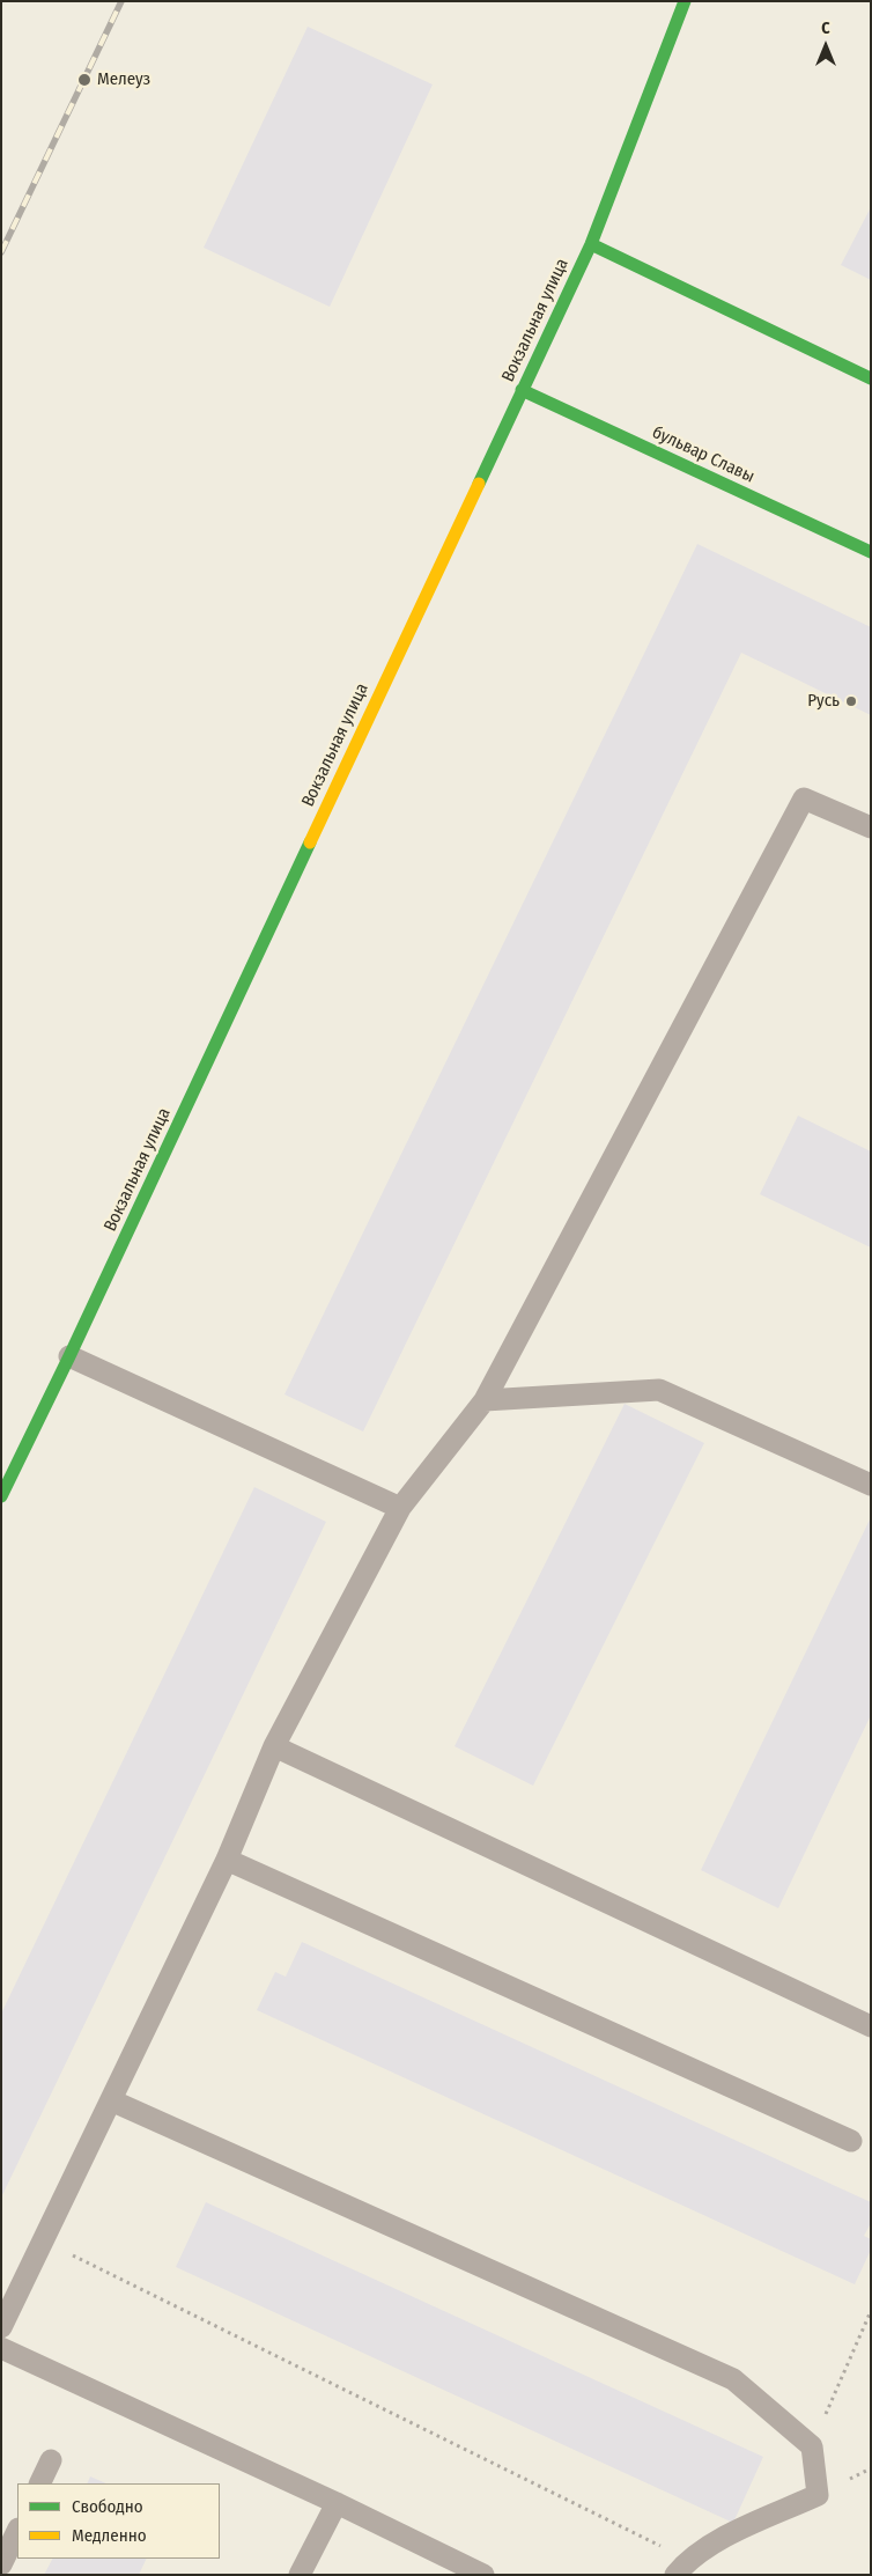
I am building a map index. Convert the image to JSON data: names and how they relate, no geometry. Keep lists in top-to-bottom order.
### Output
{
  "streets": {
    "street": ["Вокзальная улица", "бульвар Славы"]
  },
  "crossings": [
    ["Вокзальная улица", "бульвар Славы"]
  ],
  "places": ["Мелеуз", "Русь"],
  "legend": ["Свободно", "Медленно"],
  "north": "top"
}
